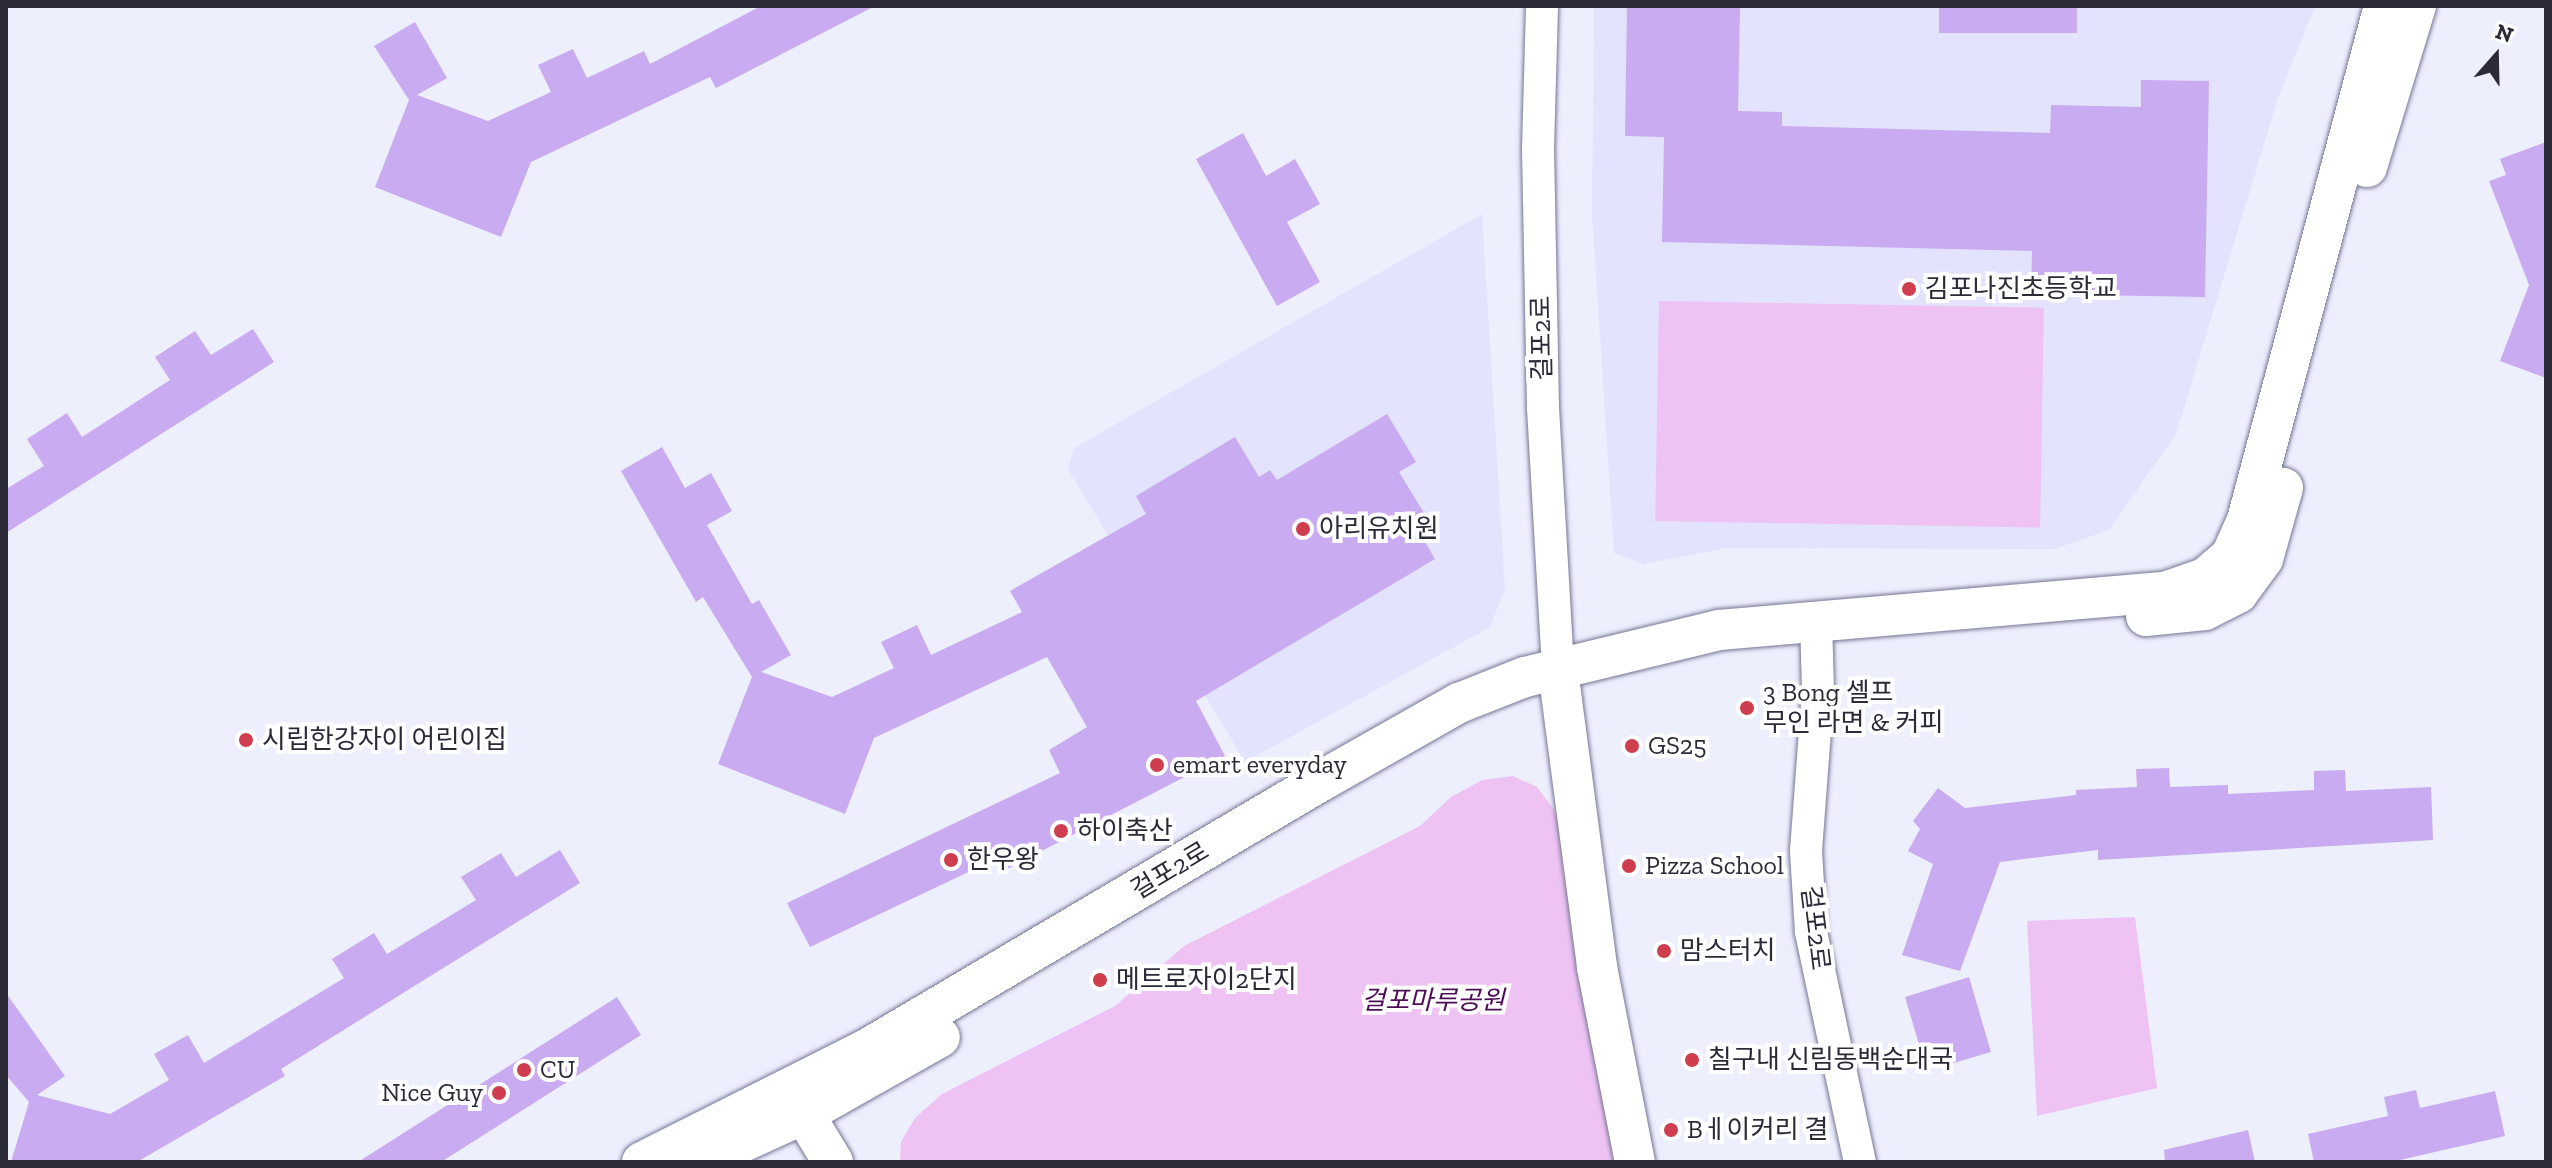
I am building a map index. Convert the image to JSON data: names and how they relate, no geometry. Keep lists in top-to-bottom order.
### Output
{
  "streets": {
    "street": ["걸포2로"]
  },
  "parks": ["걸포마루공원"],
  "places": [
    "김포나진초등학교",
    "아리유치원",
    "3 Bong 셀프 무인 라면 & 커피",
    "시립한강자이 어린이집",
    "GS25",
    "emart everyday",
    "하이축산",
    "한우왕",
    "Pizza School",
    "맘스터치",
    "메트로자이2단지",
    "칠구내 신림동백순대국",
    "CU",
    "Nice Guy",
    "Bㅔ이커리 결"
  ],
  "north": "top"
}
